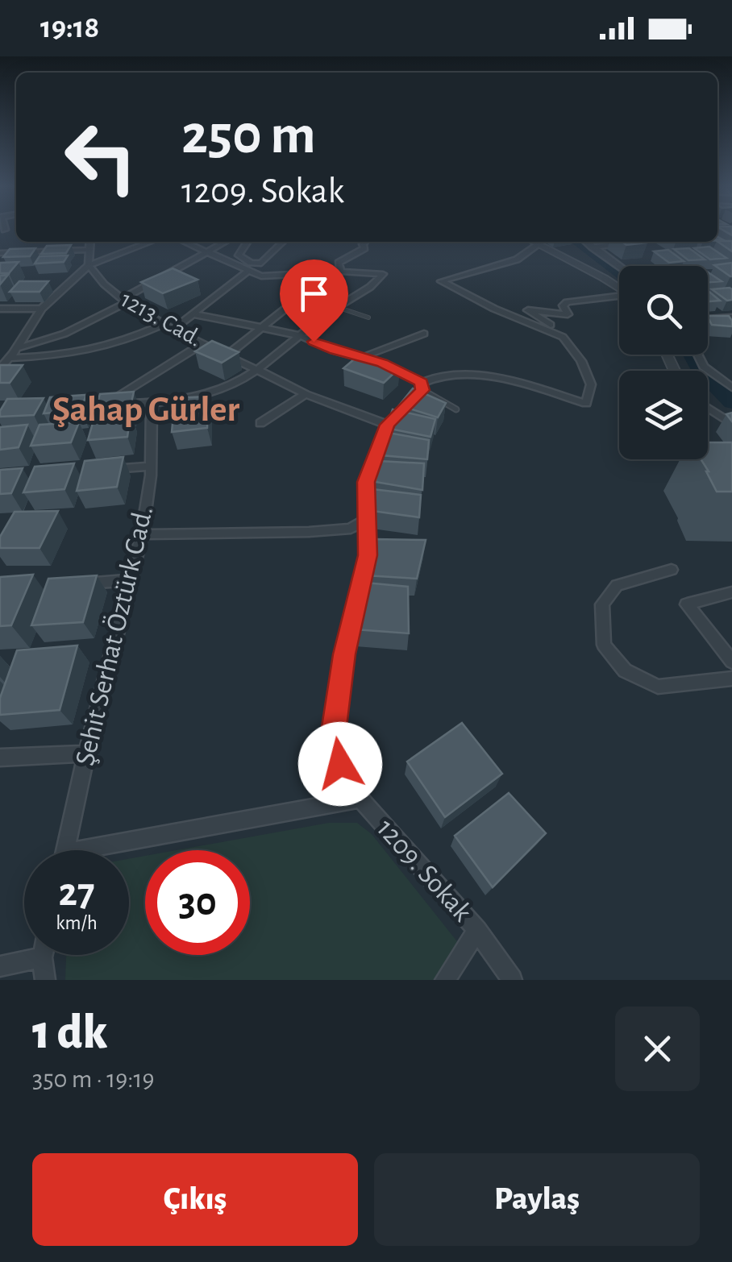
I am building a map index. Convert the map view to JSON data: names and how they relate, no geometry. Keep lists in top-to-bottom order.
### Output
{
  "streets": {
    "street": ["1213. Cad.", "Şehit Serhat Öztürk Cad.", "1209. Sokak"]
  },
  "crossings": [
    ["1213. Cad.", "1209. Sokak"]
  ],
  "districts": ["Şahap Gürler"],
  "page": {
    "status": "19:18",
    "turn": ["250 m", "1209. Sokak"],
    "speed": "27 km/h",
    "limit": "30",
    "heading": ["1 dk", "350 m · 19:19"],
    "buttons": ["Çıkış", "Paylaş"]
  }
}
